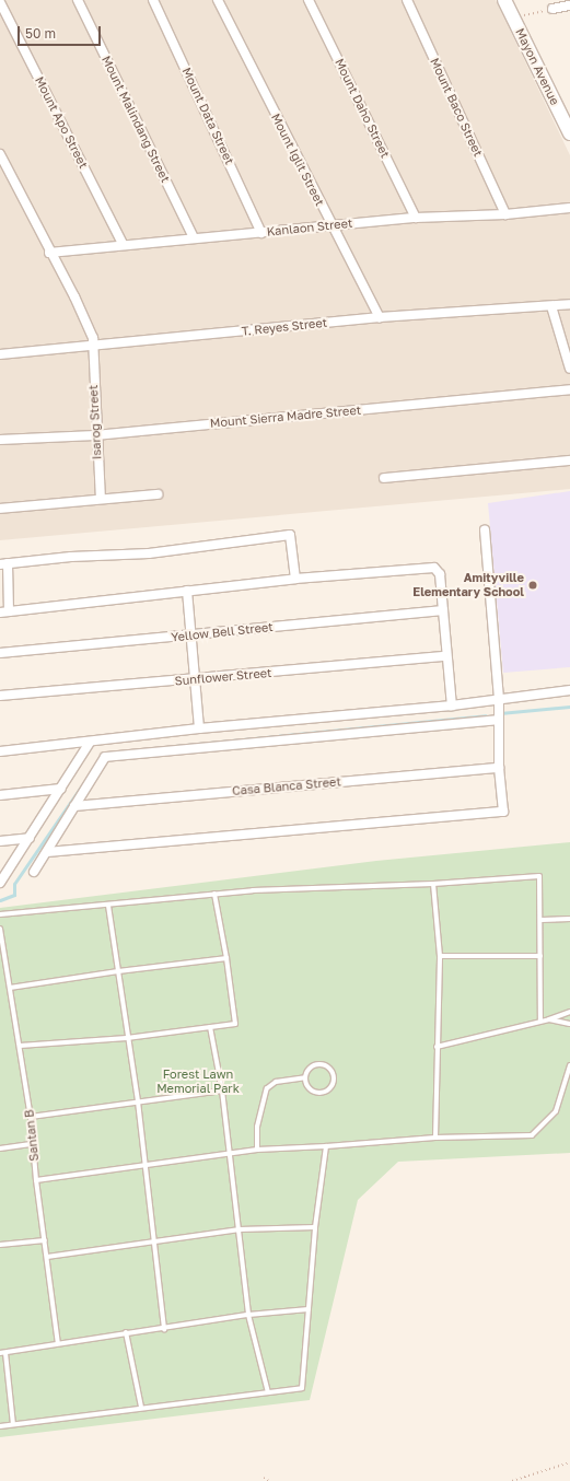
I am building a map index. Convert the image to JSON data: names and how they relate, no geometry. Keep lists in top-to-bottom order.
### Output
{
  "streets": {
    "main road": ["Mayon Avenue"],
    "street": [
      "Mount Baco Street",
      "Mount Daho Street",
      "Mount Data Street",
      "Mount Malindang Street",
      "Mount Apo Street",
      "Mount Iglit Street",
      "Kanlaon Street",
      "T. Reyes Street",
      "Mount Sierra Madre Street",
      "Isarog Street",
      "Yellow Bell Street",
      "Sunflower Street",
      "Casa Blanca Street"
    ],
    "lane": ["Santan B"]
  },
  "crossings": [
    ["Mount Baco Street", "Kanlaon Street"],
    ["Mount Daho Street", "Kanlaon Street"],
    ["Mount Data Street", "Kanlaon Street"],
    ["Mount Malindang Street", "Kanlaon Street"],
    ["Mount Apo Street", "Kanlaon Street"],
    ["Mount Iglit Street", "Kanlaon Street"],
    ["Mount Iglit Street", "T. Reyes Street"],
    ["Kanlaon Street", "Isarog Street"],
    ["T. Reyes Street", "Isarog Street"],
    ["Mount Sierra Madre Street", "Isarog Street"]
  ],
  "parks": ["Forest Lawn Memorial Park"],
  "places": ["Amityville Elementary School"],
  "scale_bar": "50 m"
}
